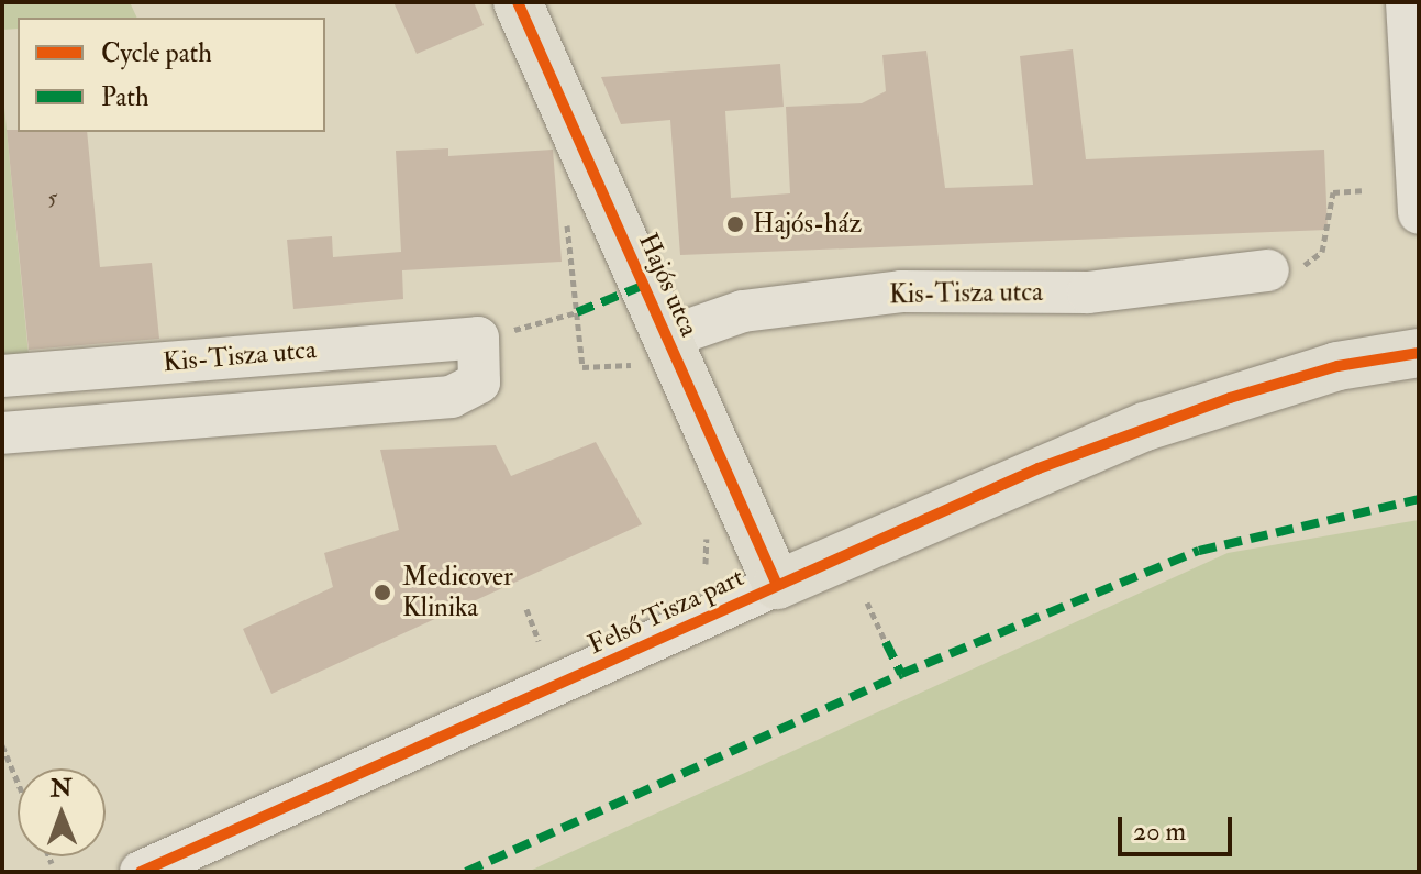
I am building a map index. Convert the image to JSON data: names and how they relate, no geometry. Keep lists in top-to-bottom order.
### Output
{
  "streets": {
    "main road": ["Hajós utca", "Felső Tisza part"],
    "street": ["Kis-Tisza utca"]
  },
  "crossings": [
    ["Hajós utca", "Kis-Tisza utca"],
    ["Hajós utca", "Felső Tisza part"]
  ],
  "places": ["Hajós-ház", "Medicover Klinika"],
  "house_numbers": ["5"],
  "legend": ["Cycle path", "Path"],
  "scale_bar": "20 m",
  "north": "top"
}
